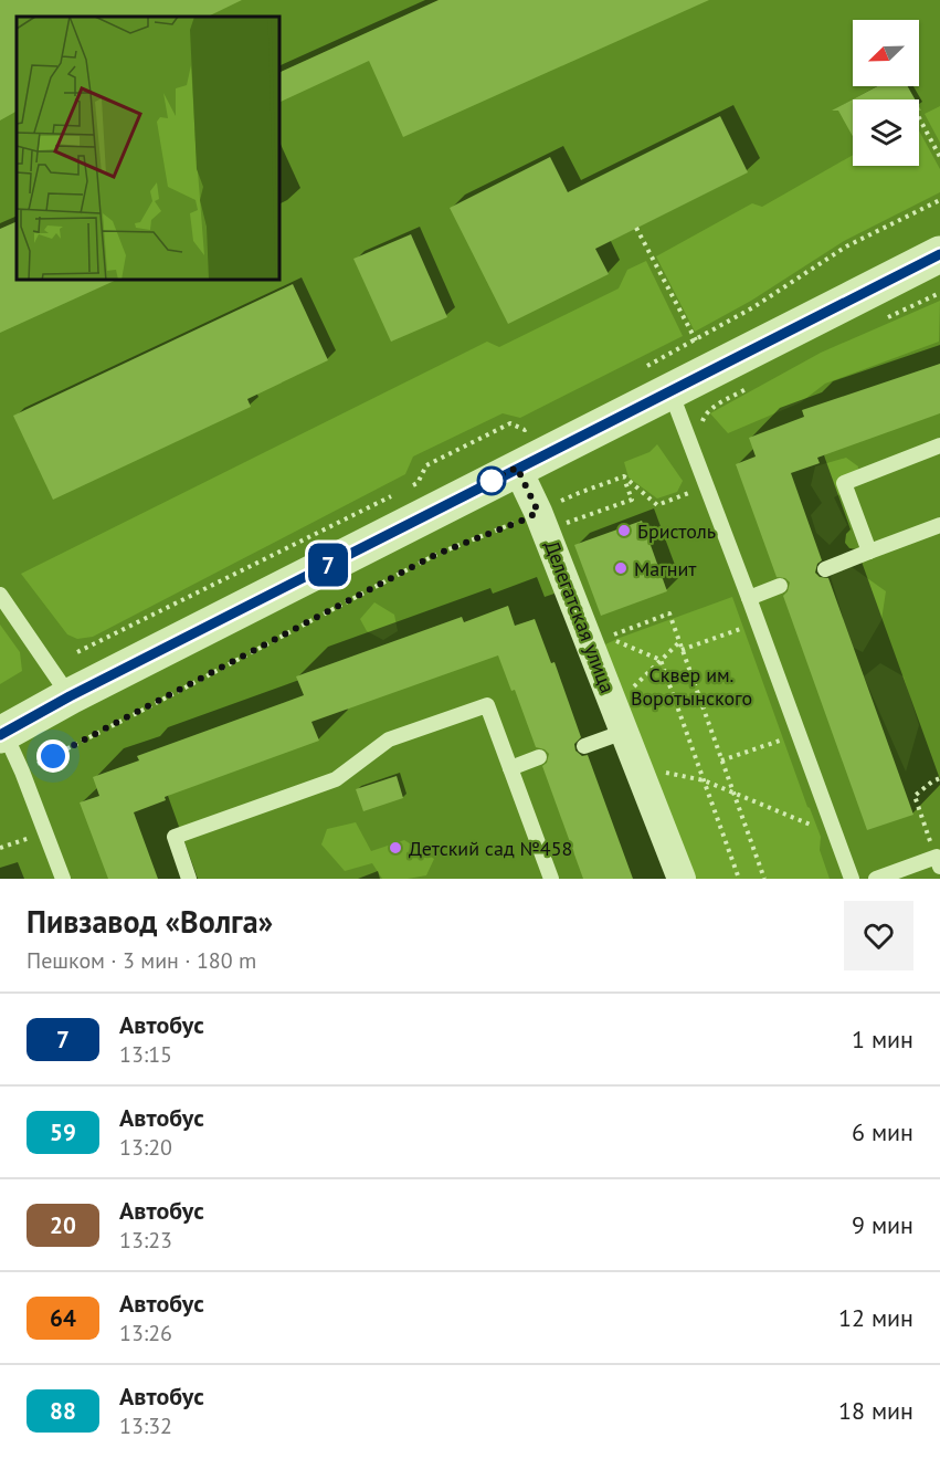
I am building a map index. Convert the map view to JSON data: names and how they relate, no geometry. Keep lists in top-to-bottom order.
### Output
{
  "streets": {
    "street": ["Делегатская улица"]
  },
  "parks": ["Сквер им. Воротынского"],
  "places": ["Бристоль", "Магнит", "Детский сад №458"],
  "lines": ["bus line 7"],
  "north": "bottom left",
  "page": {
    "on_map": "7",
    "heading": ["Пивзавод «Волга»", "Пешком · 3 мин · 180 m"],
    "list": [
      {
        "mark": "7",
        "name": "Автобус",
        "note": "13:15",
        "value": "1 мин"
      },
      {
        "mark": "59",
        "name": "Автобус",
        "note": "13:20",
        "value": "6 мин"
      },
      {
        "mark": "20",
        "name": "Автобус",
        "note": "13:23",
        "value": "9 мин"
      },
      {
        "mark": "64",
        "name": "Автобус",
        "note": "13:26",
        "value": "12 мин"
      },
      {
        "mark": "88",
        "name": "Автобус",
        "note": "13:32",
        "value": "18 мин"
      }
    ]
  }
}
